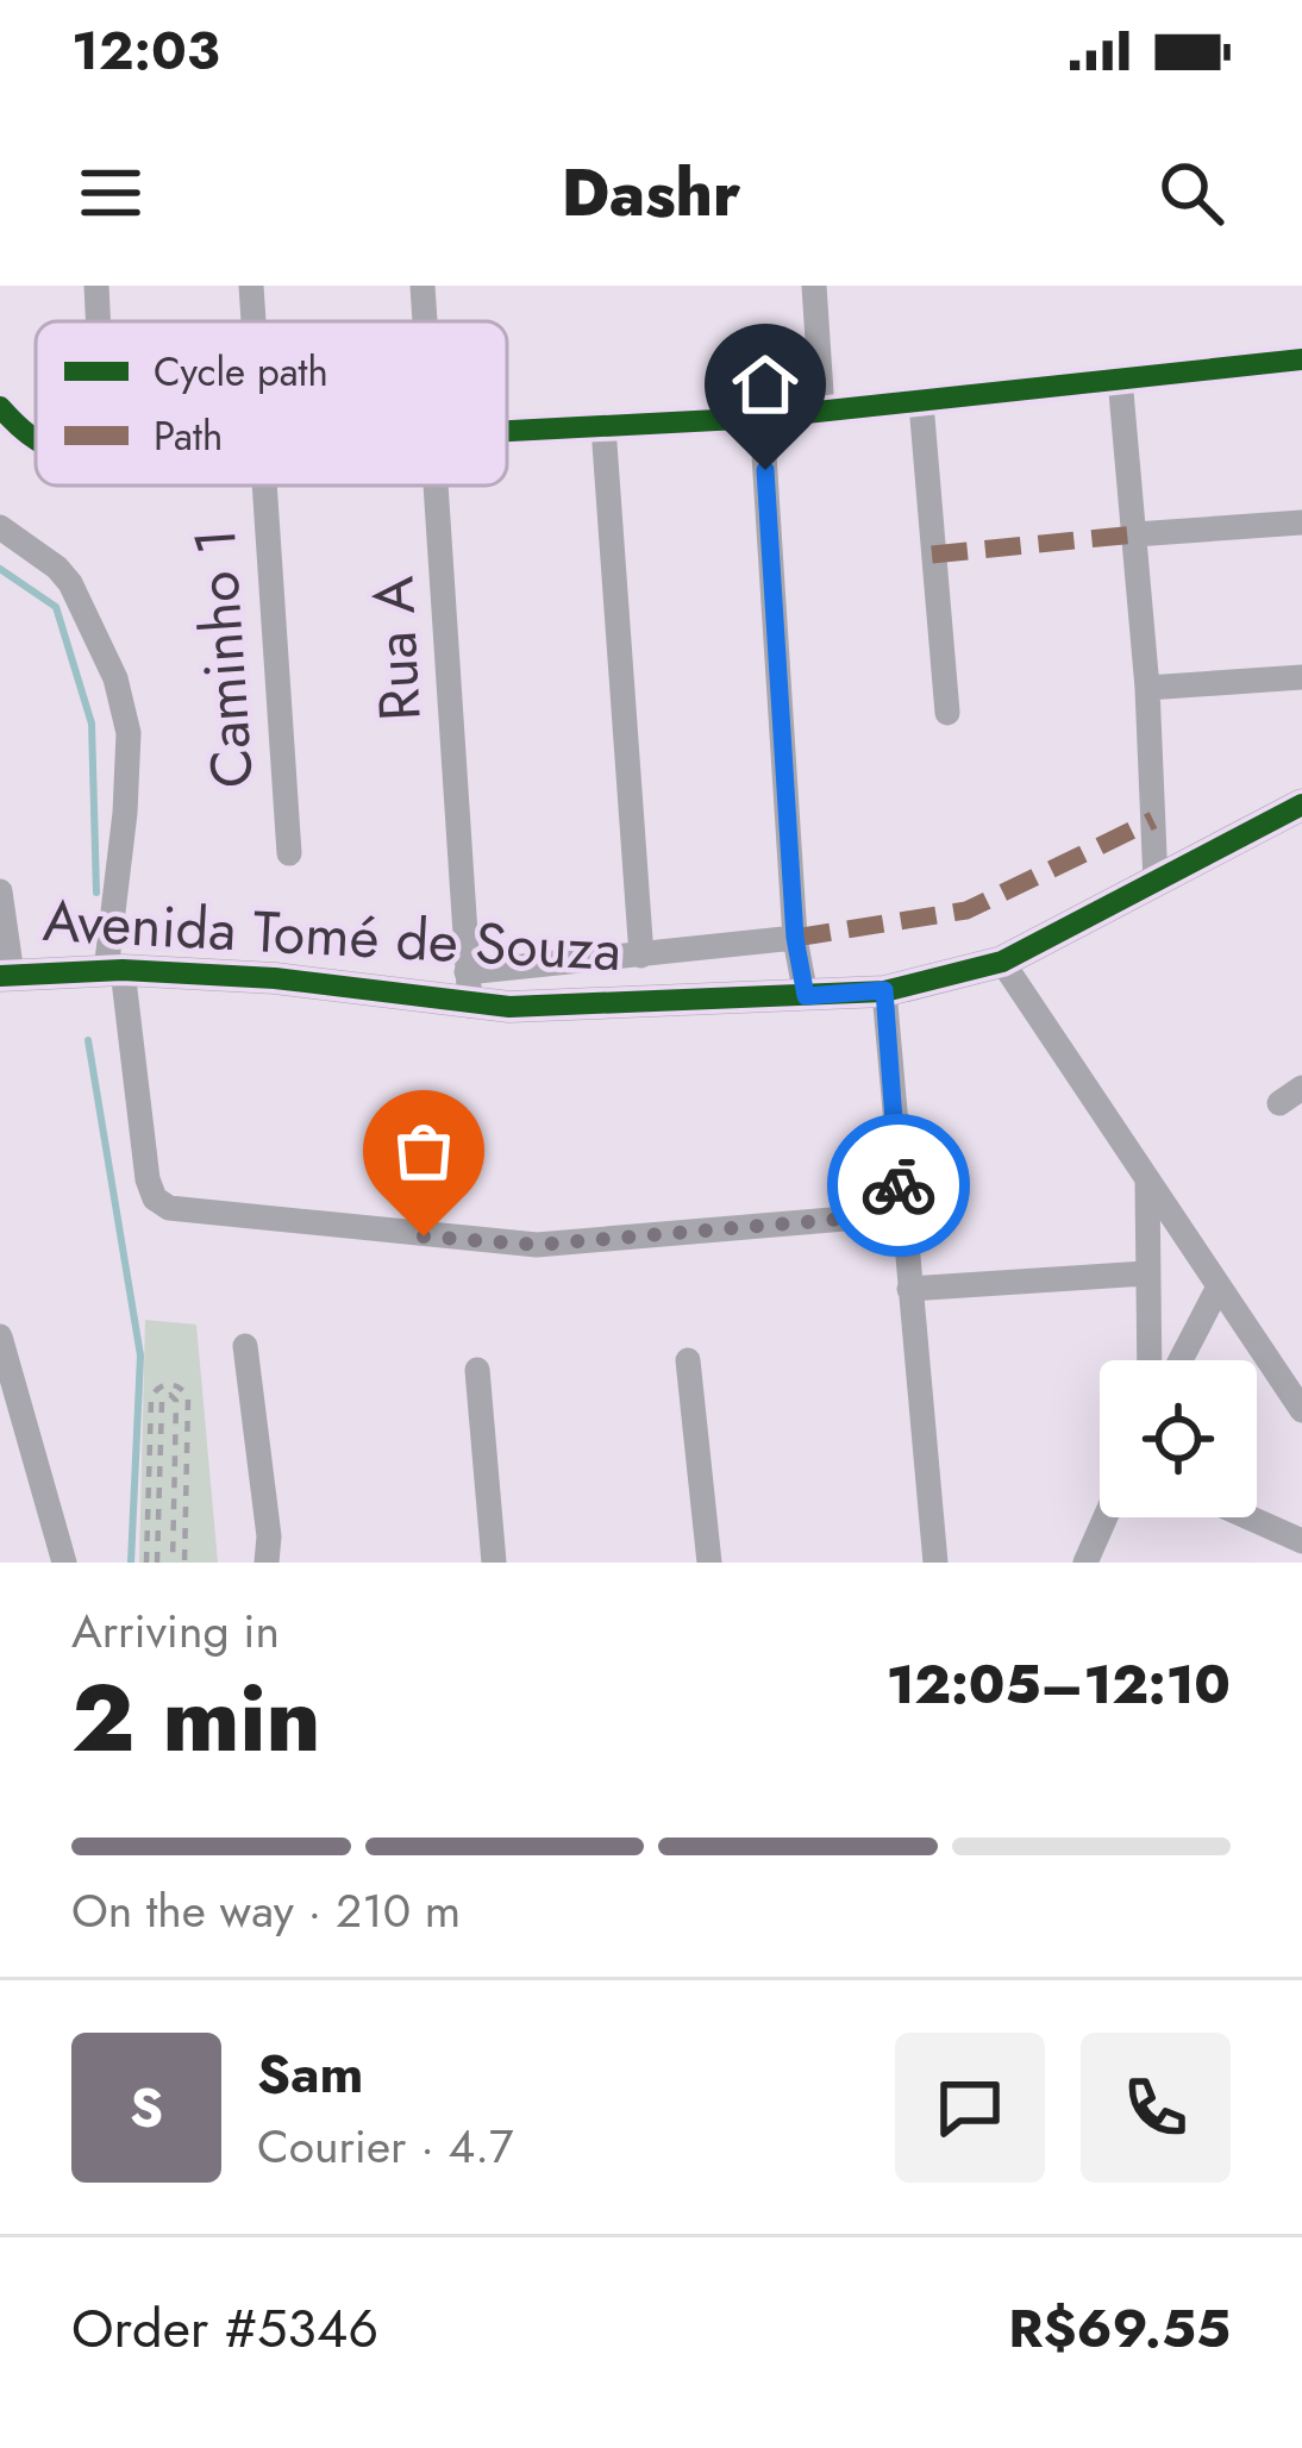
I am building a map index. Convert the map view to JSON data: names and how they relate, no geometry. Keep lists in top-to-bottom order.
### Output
{
  "streets": {
    "street": ["Rua A", "Caminho 1", "Avenida Tomé de Souza"]
  },
  "crossings": [
    ["Rua A", "Avenida Tomé de Souza"]
  ],
  "legend": ["Cycle path", "Path"],
  "page": {
    "status": "12:03",
    "header": "Dashr",
    "heading": ["2 min", "Arriving in", "12:05–12:10"],
    "panel": [
      "Sam",
      "Courier · 4.7",
      "Order #5346",
      "R$69.55"
    ],
    "bar": "On the way · 210 m",
    "round": "S"
  }
}
